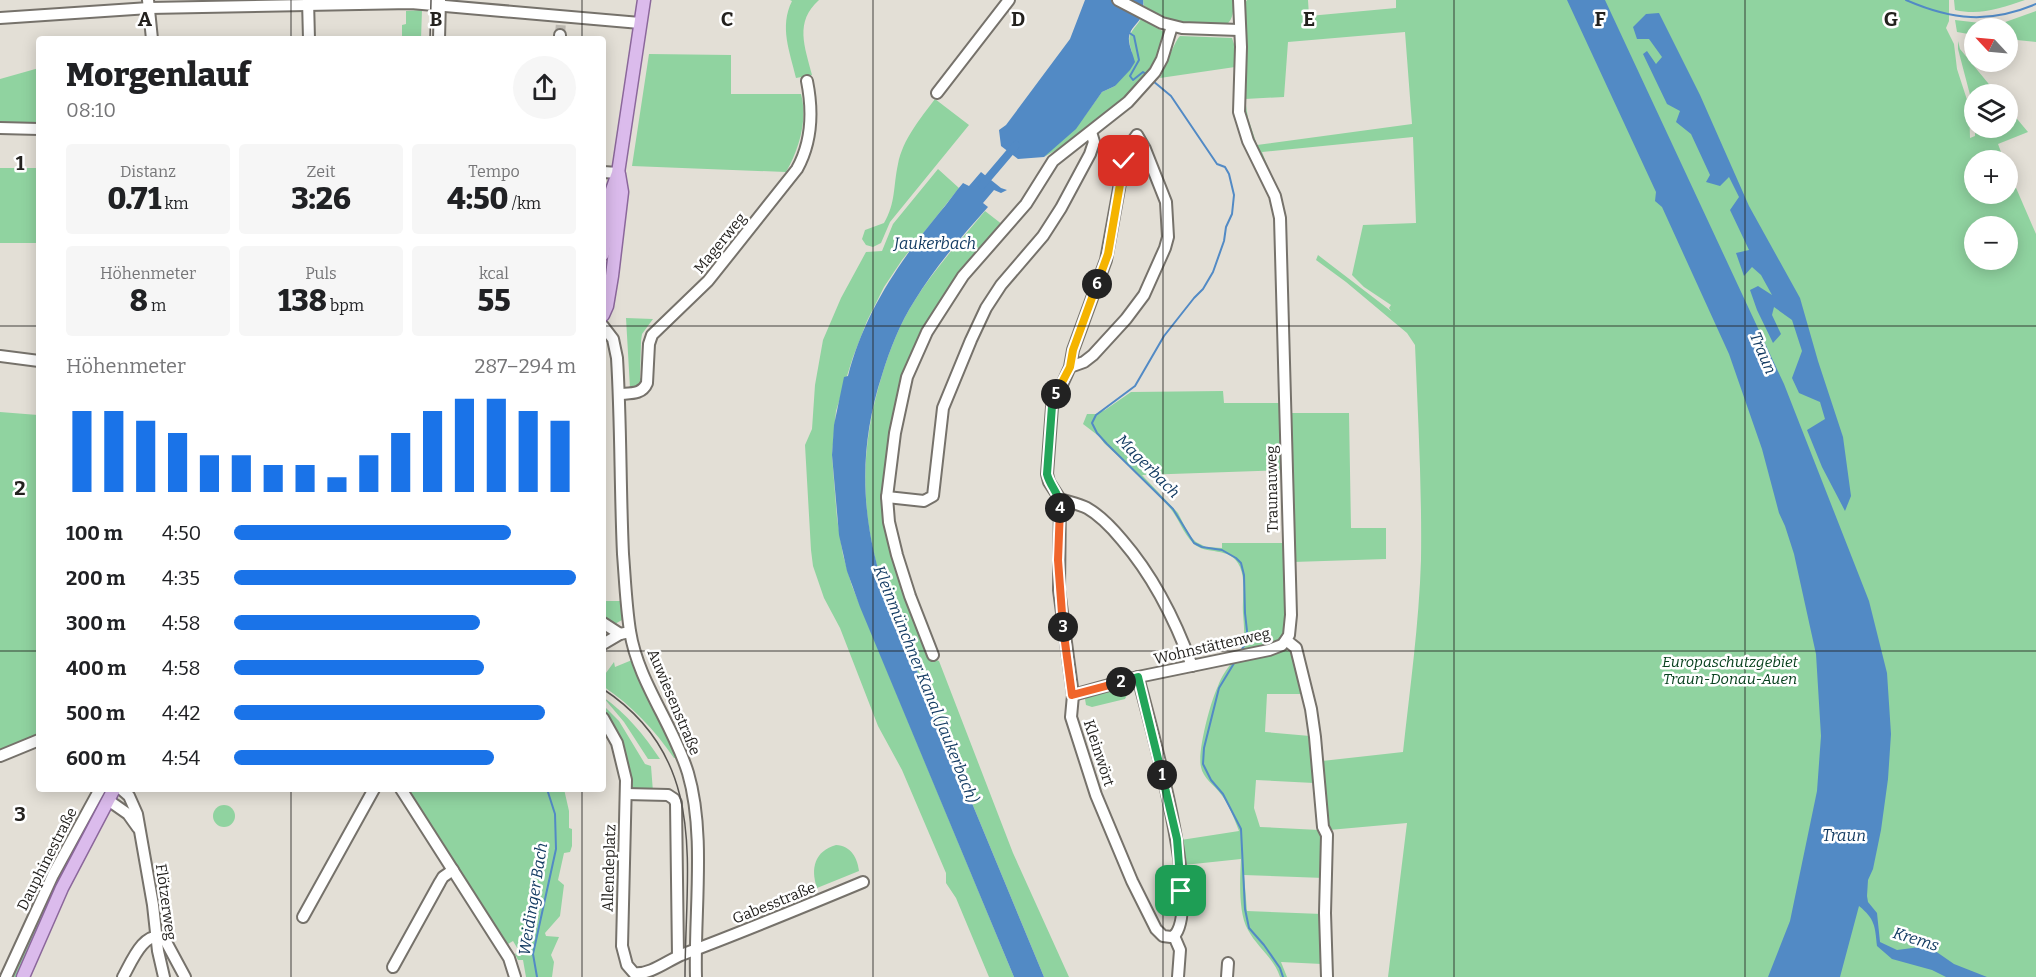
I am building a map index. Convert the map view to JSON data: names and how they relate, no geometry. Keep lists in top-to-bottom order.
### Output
{
  "streets": {
    "main road": ["Dauphinestraße"],
    "street": [
      "Magerweg",
      "Traunauweg",
      "Wohnstättenweg",
      "Auwiesenstraße",
      "Kleinwört",
      "Allendeplatz",
      "Flötzerweg",
      "Gabesstraße"
    ]
  },
  "crossings": [
    ["Magerweg", "Auwiesenstraße"],
    ["Traunauweg", "Wohnstättenweg"],
    ["Wohnstättenweg", "Kleinwört"],
    ["Auwiesenstraße", "Gabesstraße"],
    ["Dauphinestraße", "Flötzerweg"]
  ],
  "water": [
    "Jaukerbach",
    "Traun",
    "Magerbach",
    "Kleinmünchner Kanal (Jaukerbach)",
    "Weidinger Bach",
    "Krems"
  ],
  "parks": ["Europaschutzgebiet Traun-Donau-Auen"],
  "north": "top left",
  "page": {
    "map_buttons": ["+", "−"],
    "heading": ["Morgenlauf", "08:10"],
    "stats": [
      ["Distanz", "0.71 km"],
      ["Zeit", "3:26"],
      ["Tempo", "4:50 /km"],
      ["Höhenmeter", "8 m"],
      ["Puls", "138 bpm"],
      ["kcal", "55"]
    ],
    "pins": [
      "6",
      "5",
      "4",
      "3",
      "2",
      "1"
    ],
    "chart": ["Höhenmeter", "287–294 m"],
    "list": [
      {
        "name": "100 m",
        "note": "4:50"
      },
      {
        "name": "200 m",
        "note": "4:35"
      },
      {
        "name": "300 m",
        "note": "4:58"
      },
      {
        "name": "400 m",
        "note": "4:58"
      },
      {
        "name": "500 m",
        "note": "4:42"
      },
      {
        "name": "600 m",
        "note": "4:54"
      }
    ]
  },
  "grid": {
    "columns": [
      "A",
      "B",
      "C",
      "D",
      "E",
      "F",
      "G"
    ],
    "rows": ["1", "2", "3"]
  }
}
